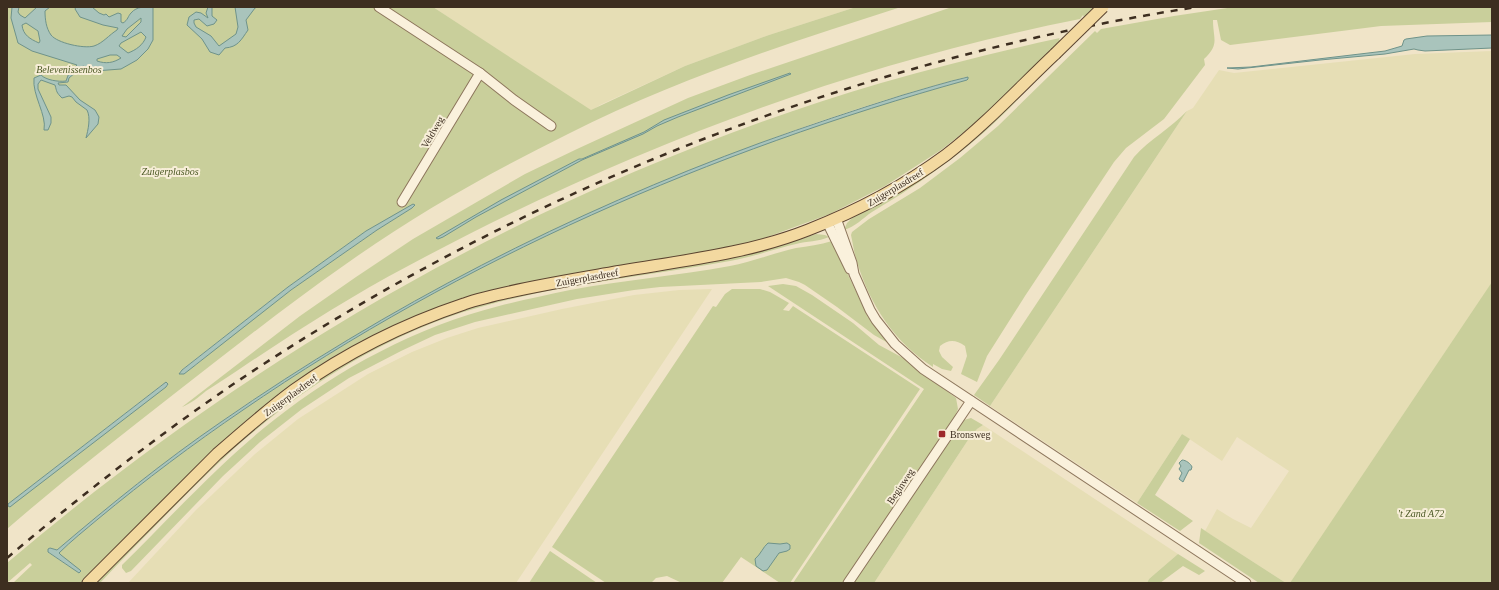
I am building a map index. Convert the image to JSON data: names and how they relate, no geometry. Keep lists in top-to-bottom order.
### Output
{
  "streets": {
    "main road": ["Zuigerplasdreef"],
    "street": ["Veldweg", "Beginweg"]
  },
  "parks": ["Belevenissenbos", "Zuigerplasbos", "'t Zand A72"],
  "places": {
    "transit": ["Bronsweg"]
  }
}
